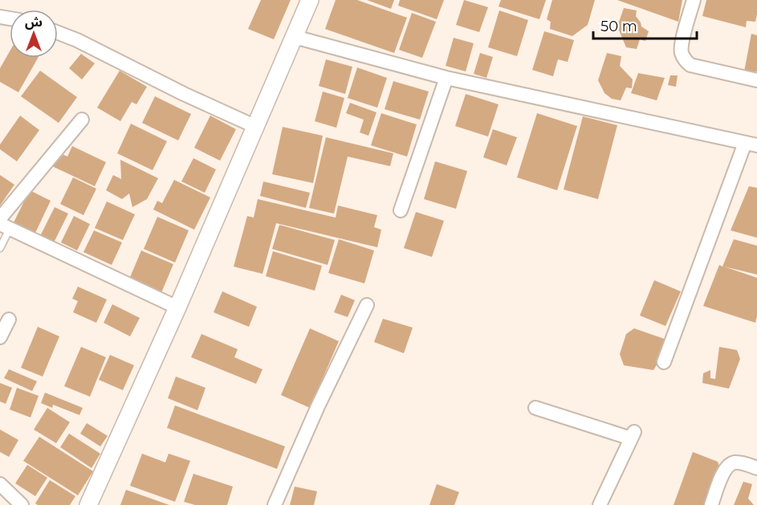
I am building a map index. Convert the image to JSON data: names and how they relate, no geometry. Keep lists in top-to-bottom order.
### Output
{
  "scale_bar": "50 m",
  "north": "top"
}
